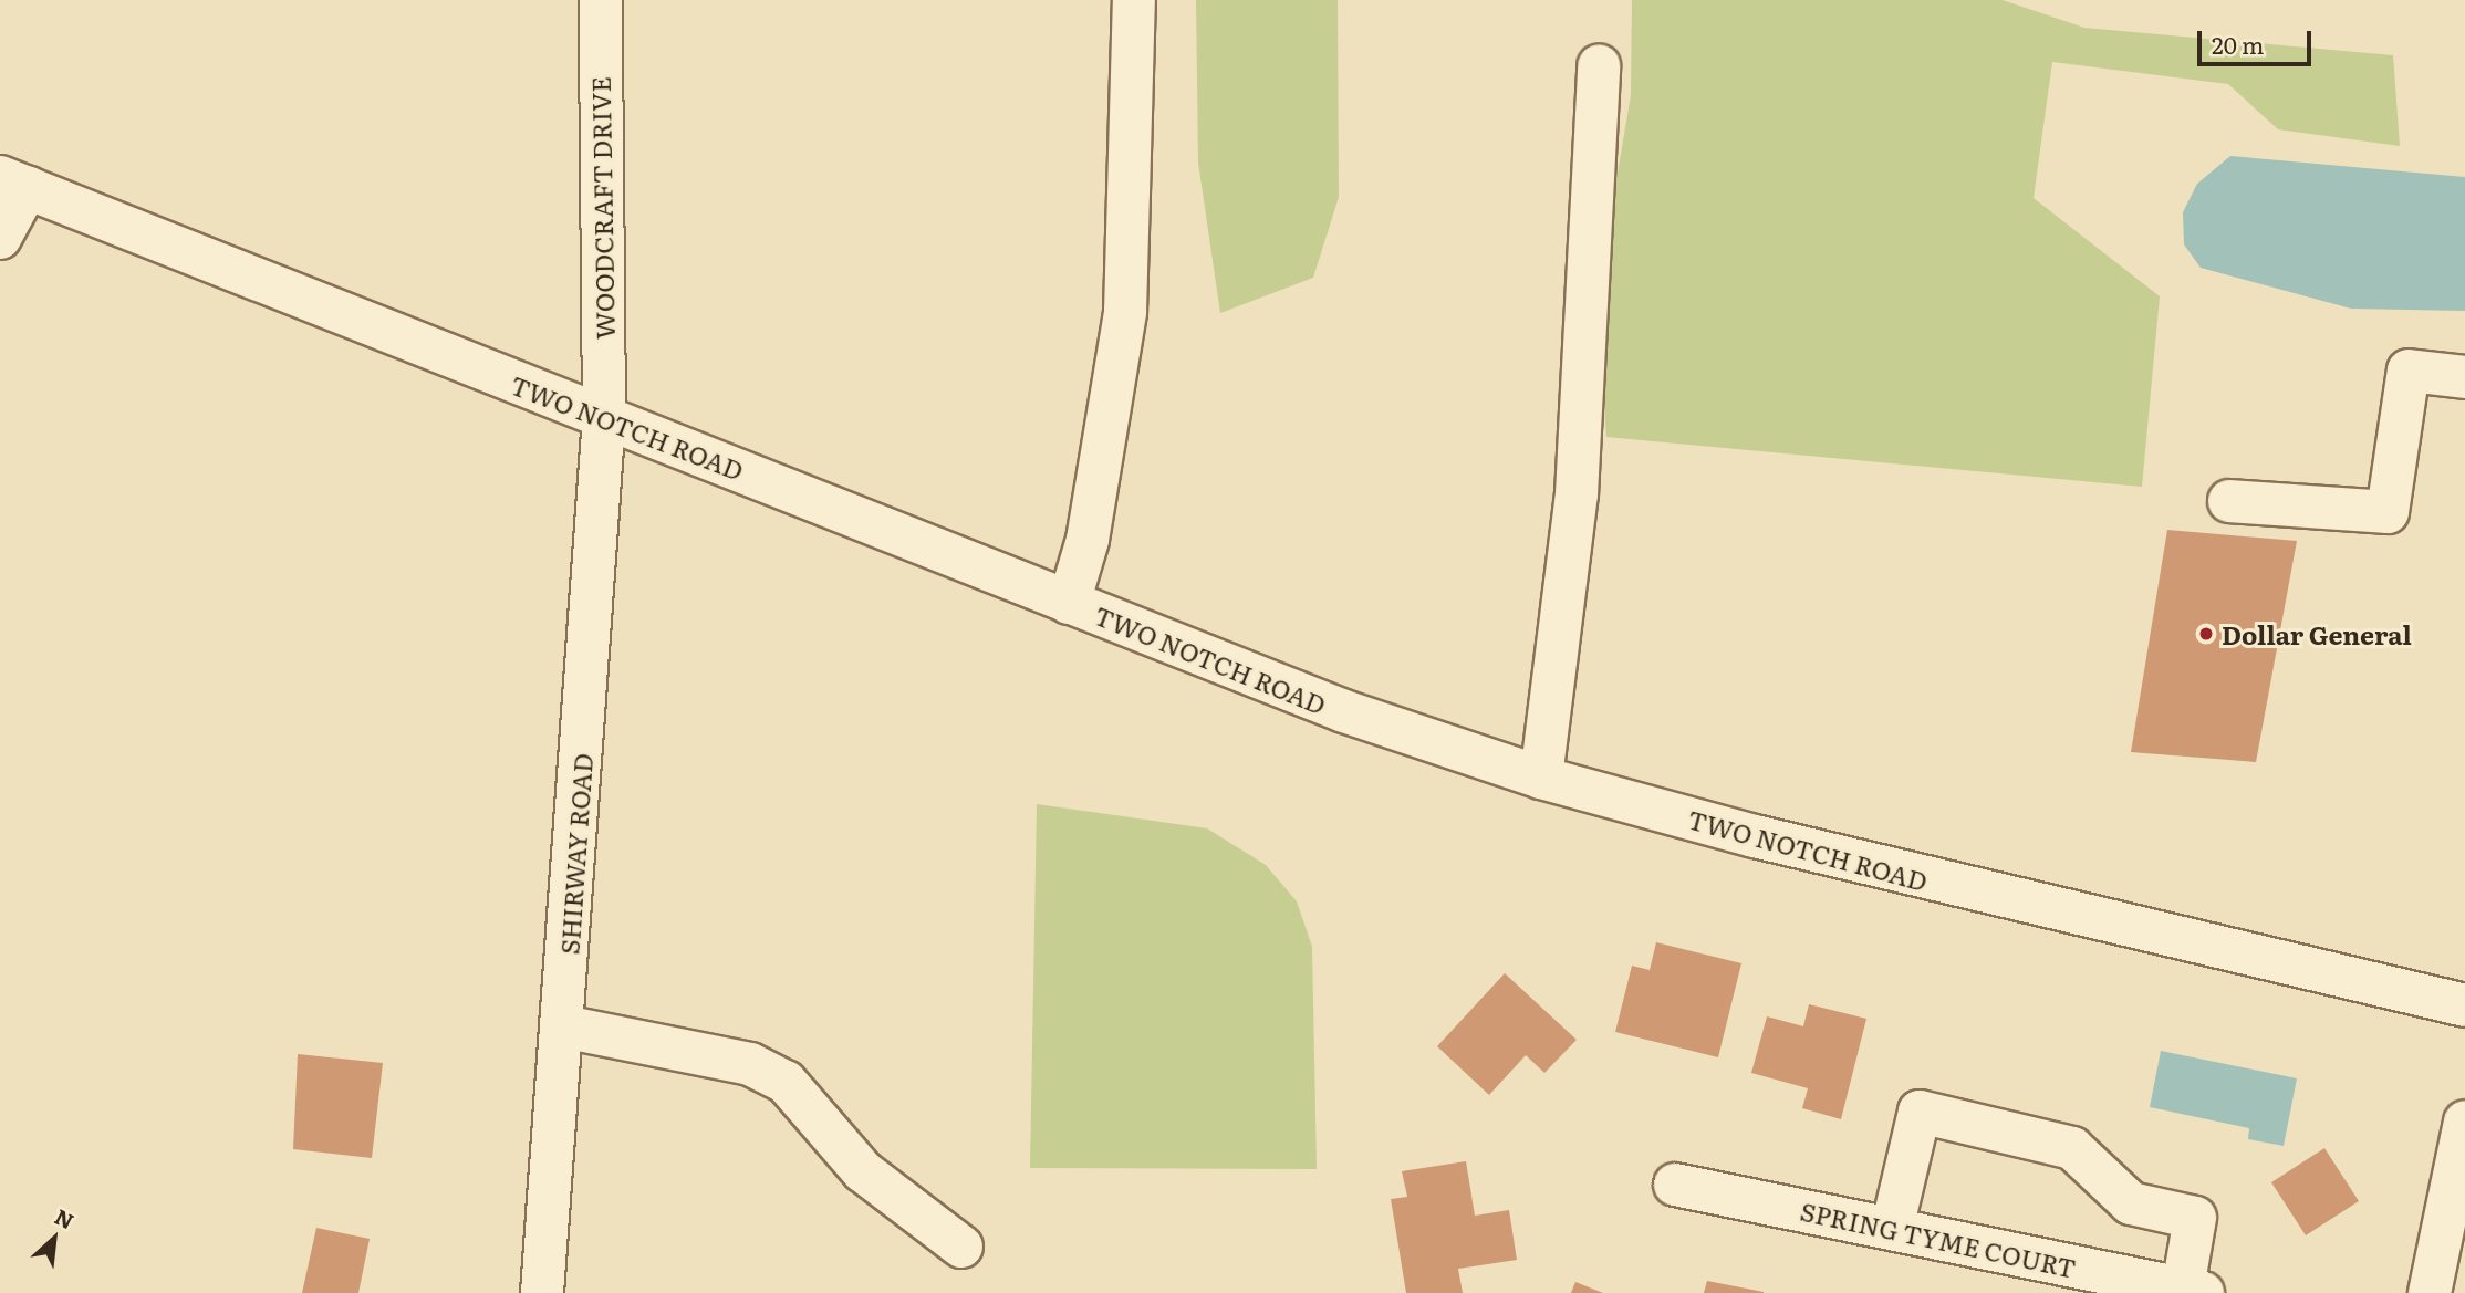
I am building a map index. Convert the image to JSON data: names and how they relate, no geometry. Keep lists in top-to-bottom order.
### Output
{
  "streets": {
    "street": [
      "WOODCRAFT DRIVE",
      "TWO NOTCH ROAD",
      "SHIRWAY ROAD",
      "SPRING TYME COURT"
    ]
  },
  "crossings": [
    ["WOODCRAFT DRIVE", "TWO NOTCH ROAD"],
    ["WOODCRAFT DRIVE", "SHIRWAY ROAD"],
    ["TWO NOTCH ROAD", "SHIRWAY ROAD"]
  ],
  "places": ["Dollar General"],
  "scale_bar": "20 m",
  "north": "top right"
}
